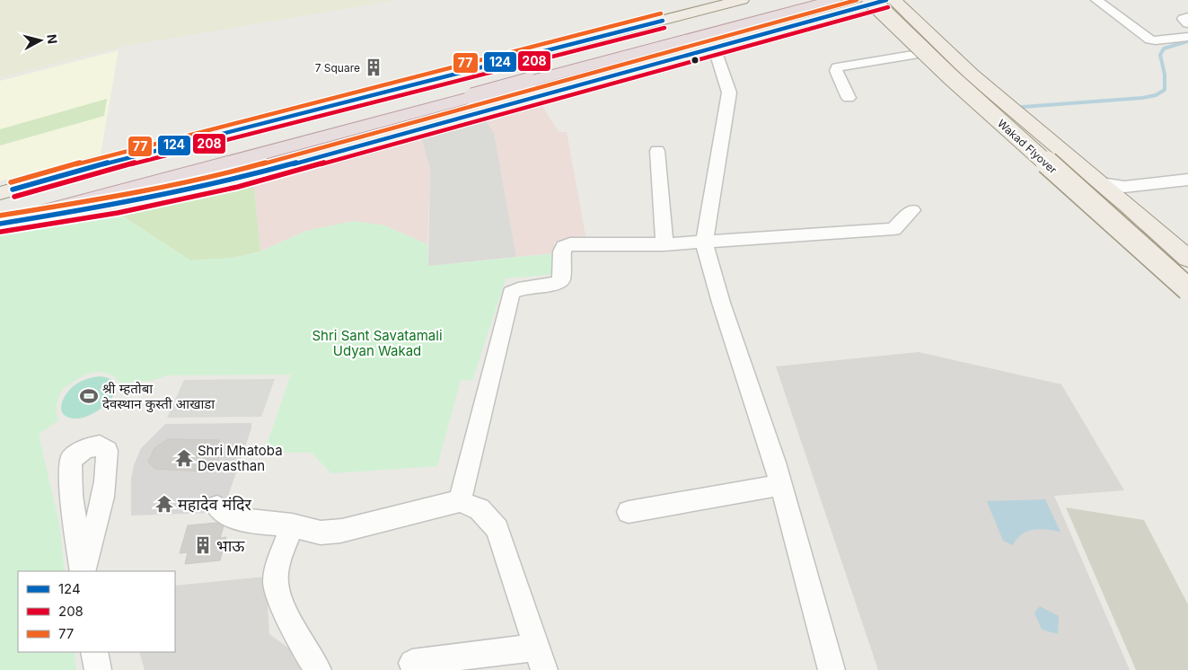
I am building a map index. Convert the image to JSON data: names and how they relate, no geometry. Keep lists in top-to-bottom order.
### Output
{
  "streets": {
    "main road": ["Wakad Flyover"]
  },
  "parks": ["Shri Sant Savatamali Udyan Wakad"],
  "places": {
    "building": ["7 Square", "भाऊ"],
    "sports": ["श्री म्हतोबा देवस्थान कुस्ती आखाडा"],
    "temple": ["Shri Mhatoba Devasthan", "महादेव मंदिर"]
  },
  "lines": ["transit line 124", "transit line 77", "transit line 208"],
  "legend": ["124", "208", "77"],
  "north": "right"
}
